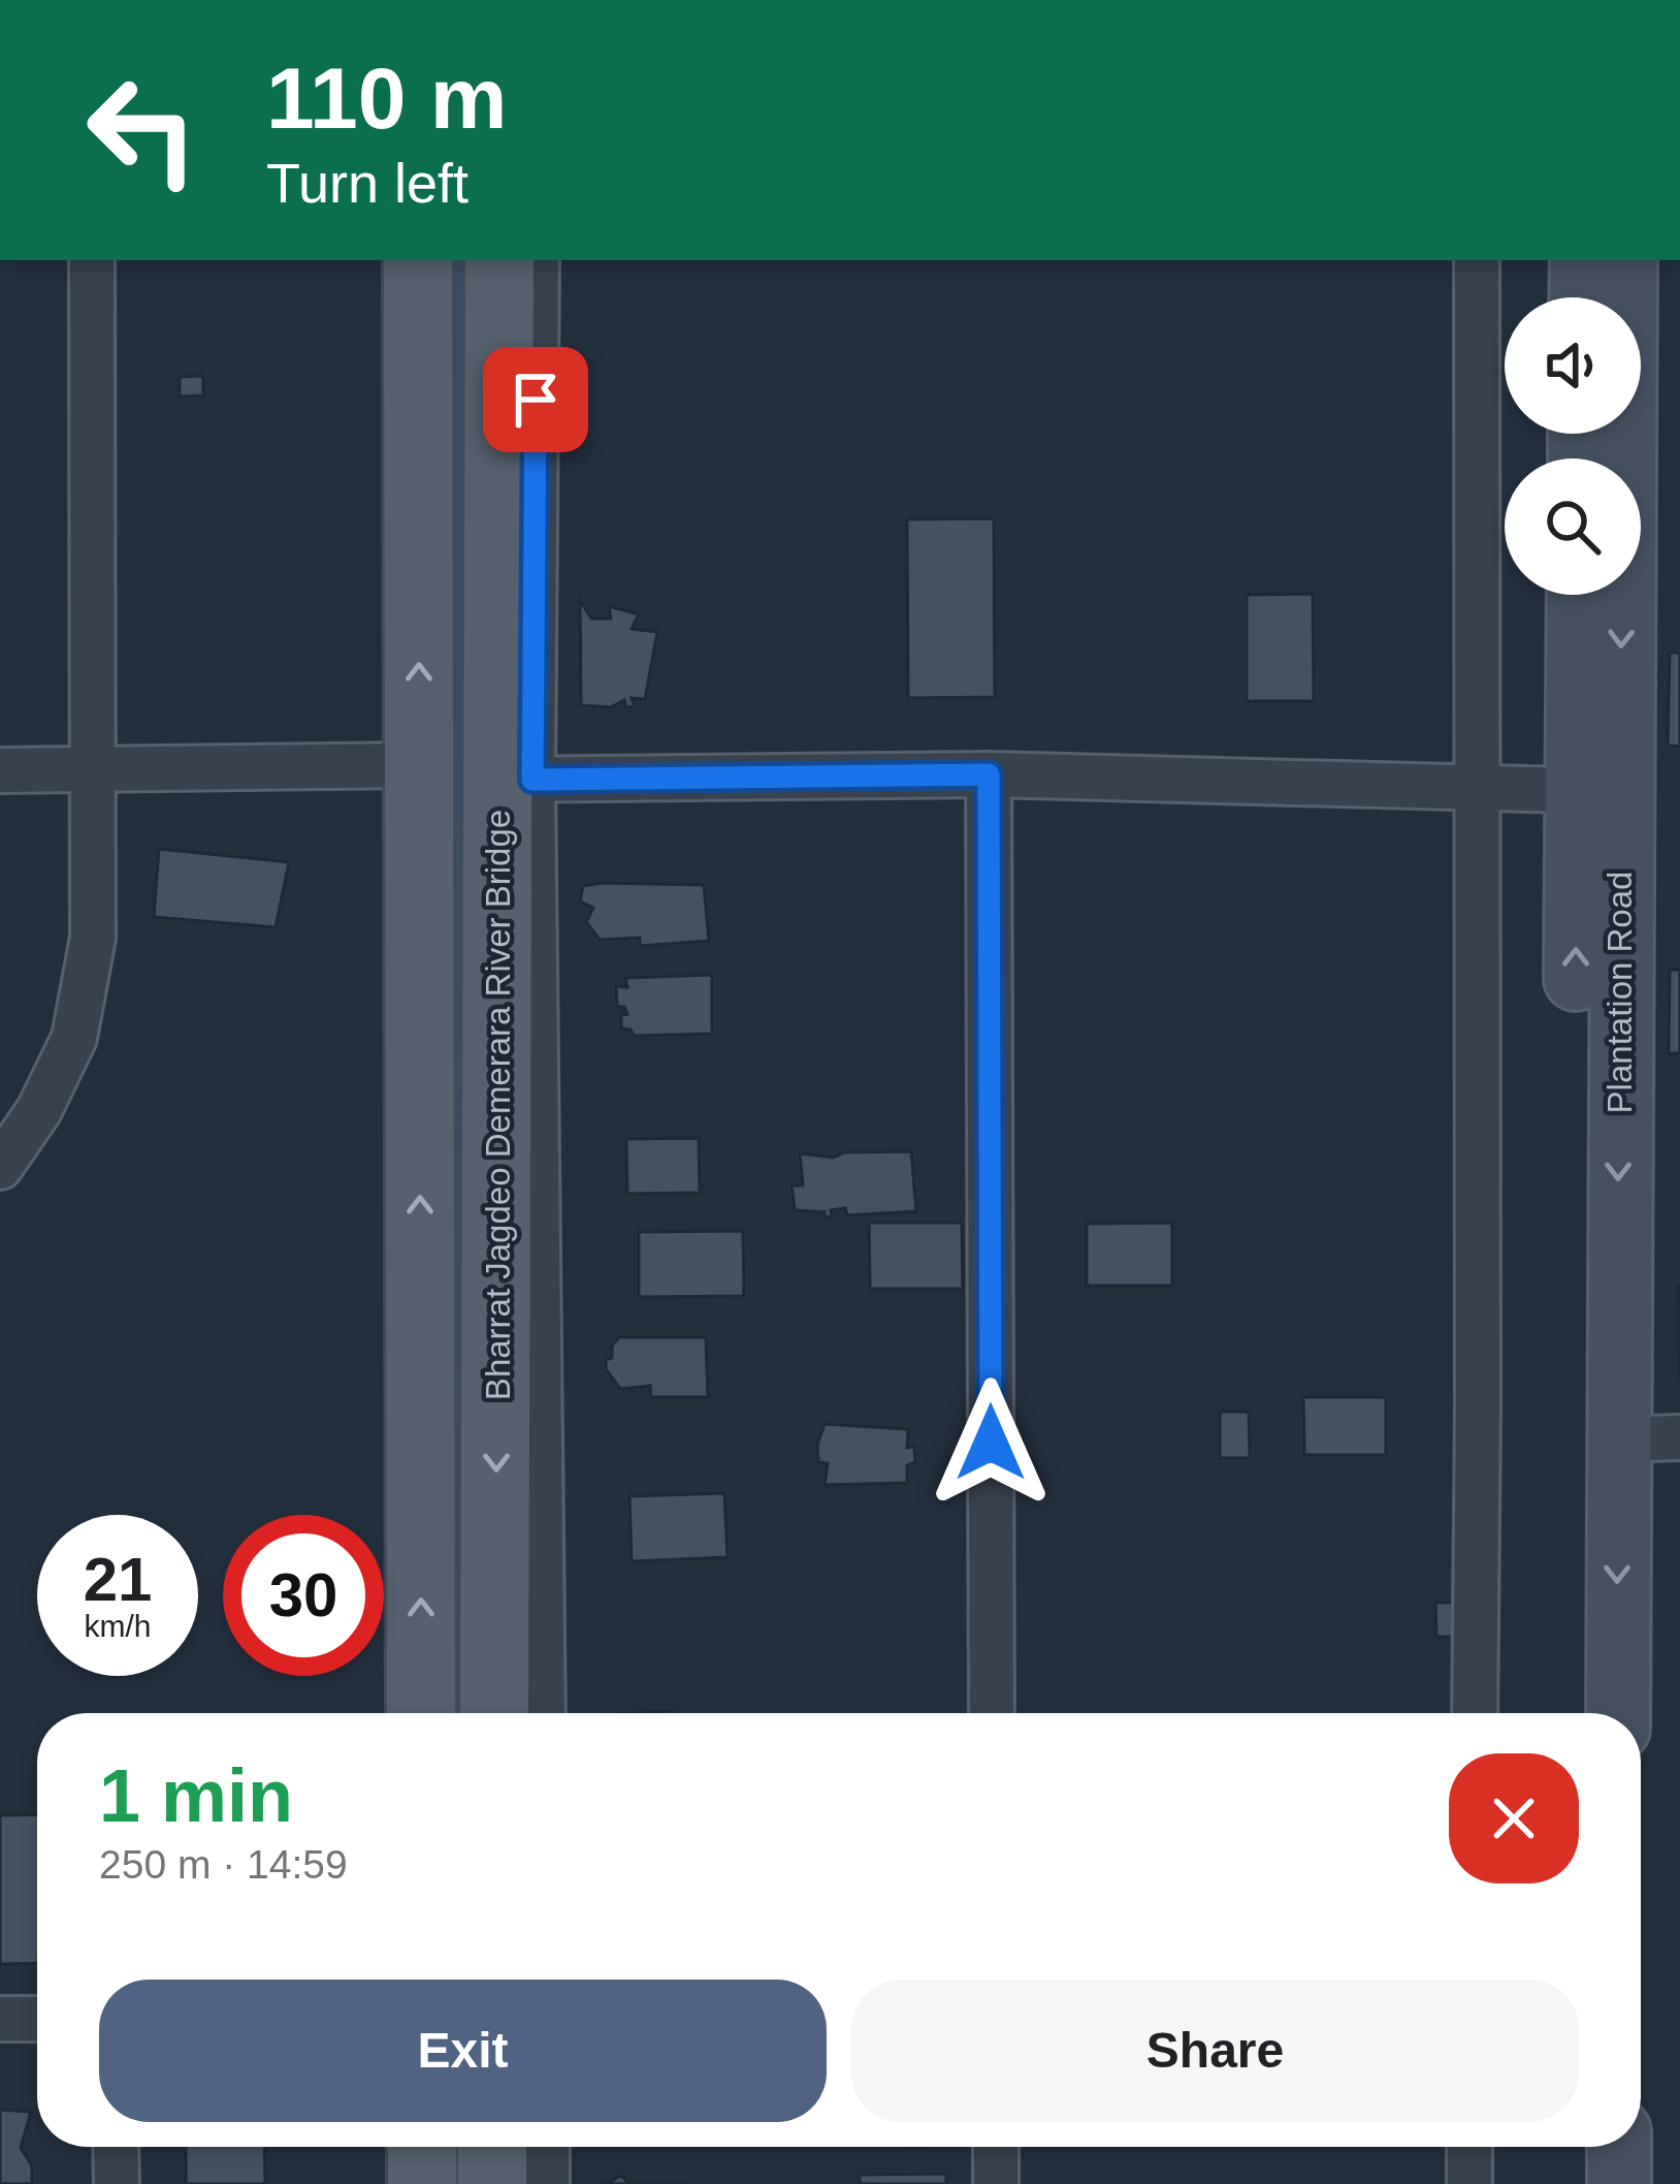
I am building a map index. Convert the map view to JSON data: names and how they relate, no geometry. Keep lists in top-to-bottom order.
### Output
{
  "streets": {
    "main road": ["Bharrat Jagdeo Demerara River Bridge"],
    "street": ["Plantation Road"]
  },
  "page": {
    "turn": ["110 m", "Turn left"],
    "speed": "21 km/h",
    "limit": "30",
    "heading": ["1 min", "250 m · 14:59"],
    "buttons": ["Exit", "Share"]
  }
}
